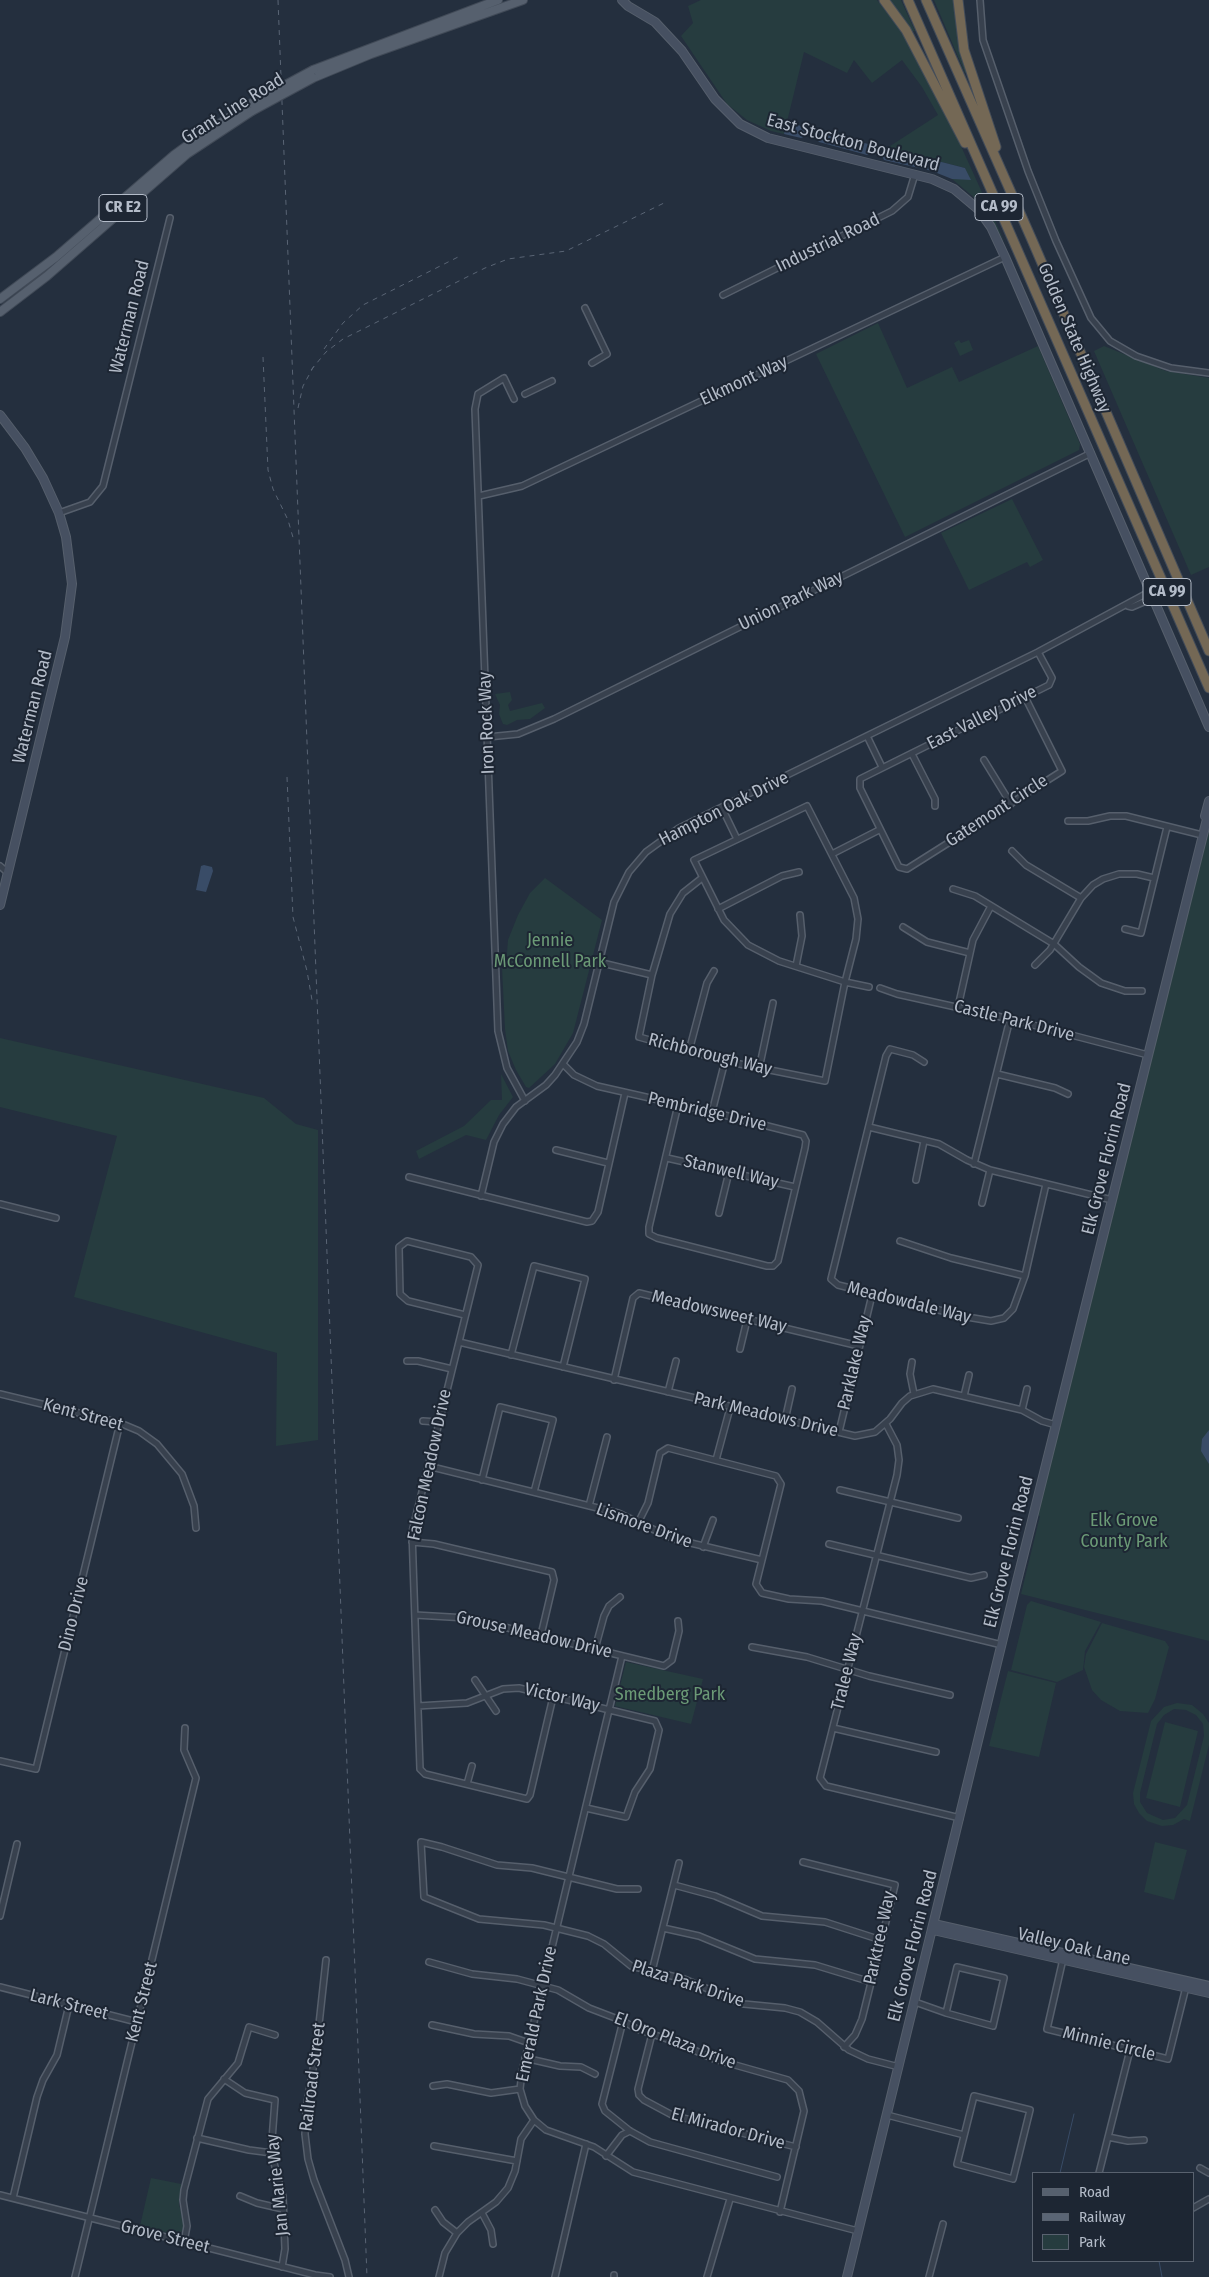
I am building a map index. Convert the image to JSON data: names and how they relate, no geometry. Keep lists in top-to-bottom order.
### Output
{
  "streets": {
    "highway": ["CA 99", "Golden State Highway"],
    "main road": [
      "Grant Line Road",
      "East Stockton Boulevard",
      "CR E2",
      "Waterman Road",
      "Elk Grove Florin Road",
      "Valley Oak Lane"
    ],
    "street": [
      "Industrial Road",
      "Elkmont Way",
      "Union Park Way",
      "East Valley Drive",
      "Iron Rock Way",
      "Hampton Oak Drive",
      "Gatemont Circle",
      "Castle Park Drive",
      "Richborough Way",
      "Pembridge Drive",
      "Stanwell Way",
      "Meadowdale Way",
      "Meadowsweet Way",
      "Parklake Way",
      "Kent Street",
      "Park Meadows Drive",
      "Falcon Meadow Drive",
      "Lismore Drive",
      "Dino Drive",
      "Grouse Meadow Drive",
      "Tralee Way",
      "Victor Way",
      "Parktree Way",
      "Plaza Park Drive",
      "Lark Street",
      "Emerald Park Drive",
      "El Oro Plaza Drive",
      "Minnie Circle",
      "Railroad Street",
      "El Mirador Drive",
      "Jan Marie Way",
      "Grove Street"
    ]
  },
  "crossings": [
    ["East Stockton Boulevard", "Industrial Road"],
    ["East Stockton Boulevard", "Elkmont Way"],
    ["East Stockton Boulevard", "Union Park Way"],
    ["East Stockton Boulevard", "Hampton Oak Drive"],
    ["Elkmont Way", "Iron Rock Way"],
    ["Union Park Way", "Iron Rock Way"],
    ["East Valley Drive", "Hampton Oak Drive"],
    ["East Valley Drive", "Gatemont Circle"],
    ["Iron Rock Way", "Hampton Oak Drive"],
    ["Hampton Oak Drive", "Pembridge Drive"],
    ["Castle Park Drive", "Elk Grove Florin Road"],
    ["Pembridge Drive", "Stanwell Way"],
    ["Elk Grove Florin Road", "Tralee Way"],
    ["Elk Grove Florin Road", "Valley Oak Lane"],
    ["Elk Grove Florin Road", "Plaza Park Drive"],
    ["Meadowdale Way", "Parklake Way"],
    ["Meadowsweet Way", "Parklake Way"],
    ["Meadowsweet Way", "Park Meadows Drive"],
    ["Parklake Way", "Park Meadows Drive"],
    ["Kent Street", "Dino Drive"],
    ["Kent Street", "Lark Street"],
    ["Kent Street", "Grove Street"],
    ["Park Meadows Drive", "Falcon Meadow Drive"],
    ["Park Meadows Drive", "Tralee Way"],
    ["Falcon Meadow Drive", "Lismore Drive"],
    ["Falcon Meadow Drive", "Grouse Meadow Drive"],
    ["Falcon Meadow Drive", "Victor Way"],
    ["Grouse Meadow Drive", "Emerald Park Drive"],
    ["Victor Way", "Emerald Park Drive"],
    ["Parktree Way", "Plaza Park Drive"],
    ["Valley Oak Lane", "Minnie Circle"],
    ["Plaza Park Drive", "Emerald Park Drive"],
    ["Emerald Park Drive", "El Oro Plaza Drive"],
    ["El Oro Plaza Drive", "El Mirador Drive"],
    ["Jan Marie Way", "Grove Street"]
  ],
  "parks": ["Jennie McConnell Park", "Elk Grove County Park", "Smedberg Park"],
  "legend": ["Road", "Railway", "Park"]
}
